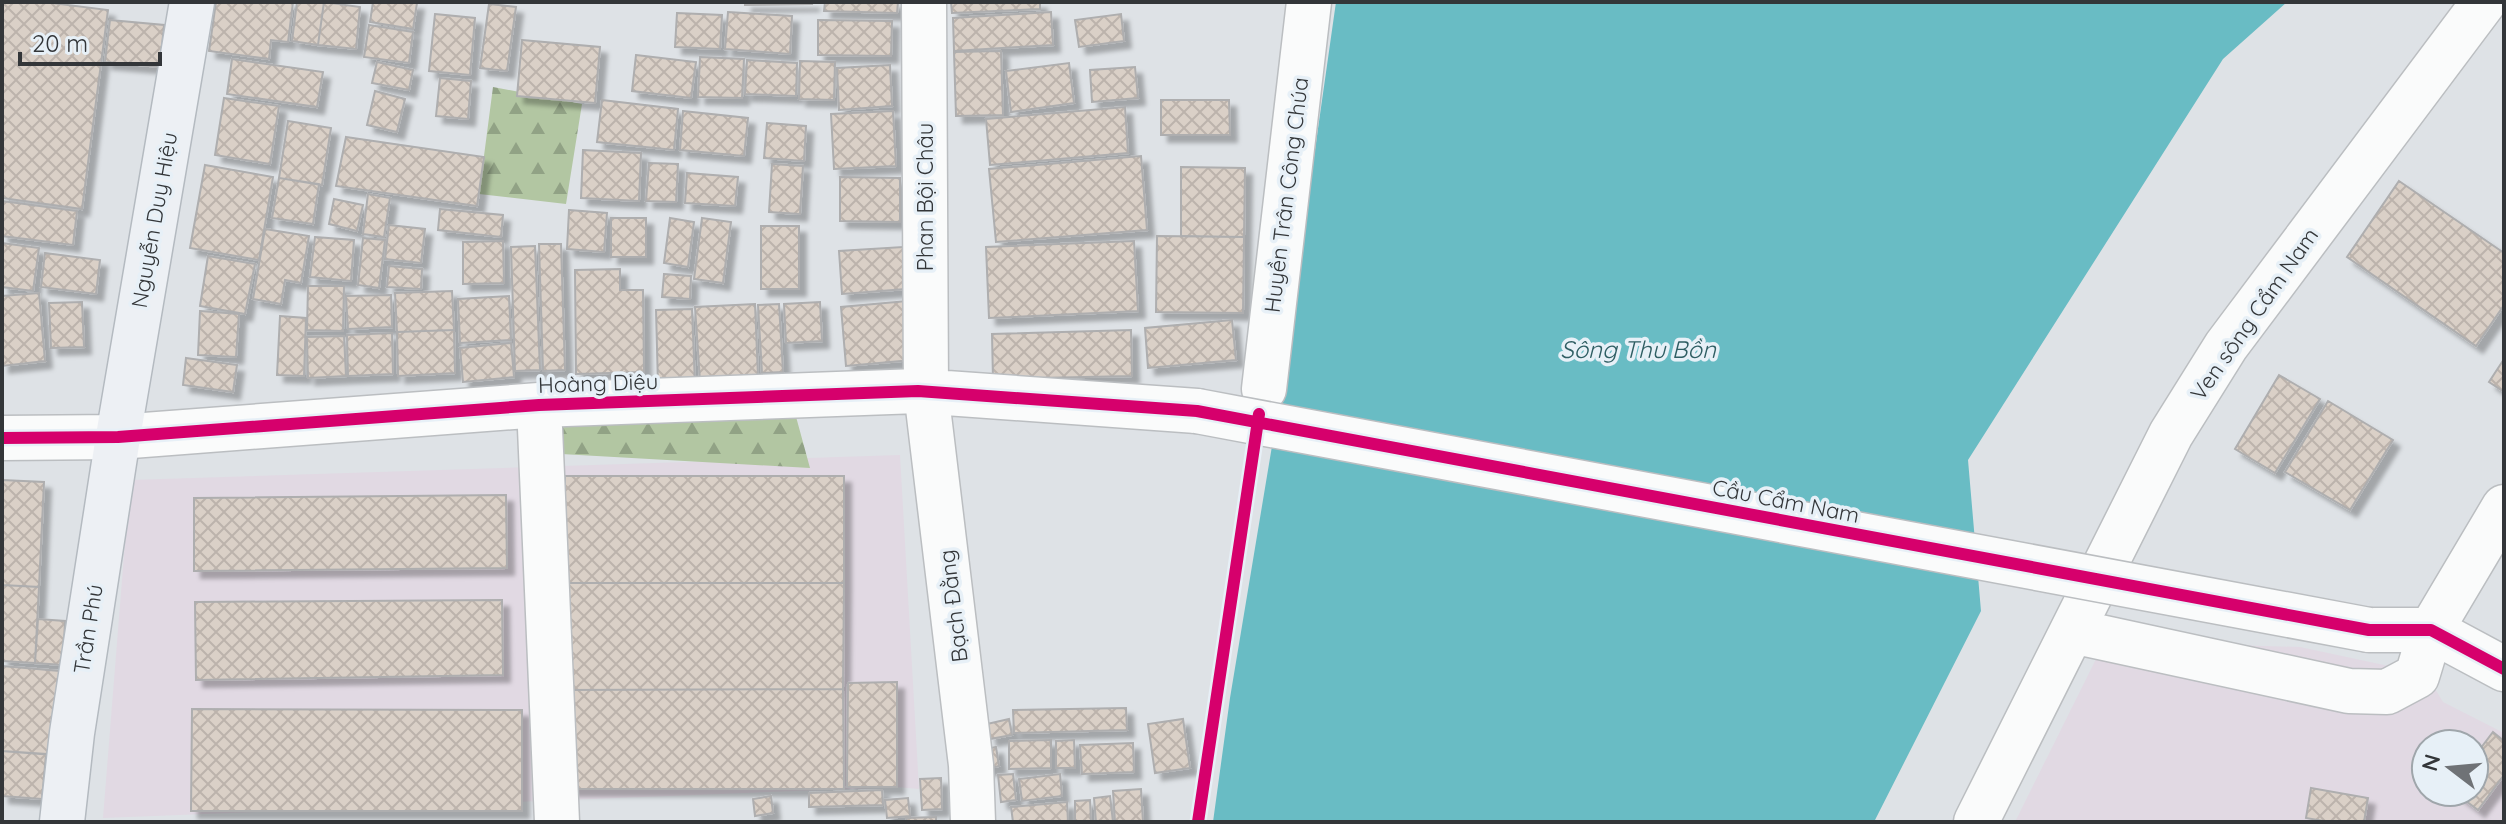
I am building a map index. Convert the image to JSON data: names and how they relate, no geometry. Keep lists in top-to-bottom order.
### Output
{
  "streets": {
    "main road": ["Nguyễn Duy Hiệu", "Trần Phú"],
    "street": [
      "Huyền Trân Công Chúa",
      "Phan Bội Châu",
      "Ven sông Cẩm Nam",
      "Hoàng Diệu",
      "Cầu Cẩm Nam",
      "Bạch Đằng"
    ]
  },
  "crossings": [
    ["Phan Bội Châu", "Hoàng Diệu"],
    ["Phan Bội Châu", "Bạch Đằng"],
    ["Nguyễn Duy Hiệu", "Hoàng Diệu"],
    ["Nguyễn Duy Hiệu", "Trần Phú"],
    ["Hoàng Diệu", "Cầu Cẩm Nam"],
    ["Hoàng Diệu", "Bạch Đằng"],
    ["Hoàng Diệu", "Trần Phú"]
  ],
  "water": ["Sông Thu Bồn"],
  "scale_bar": "20 m",
  "north": "left"
}
